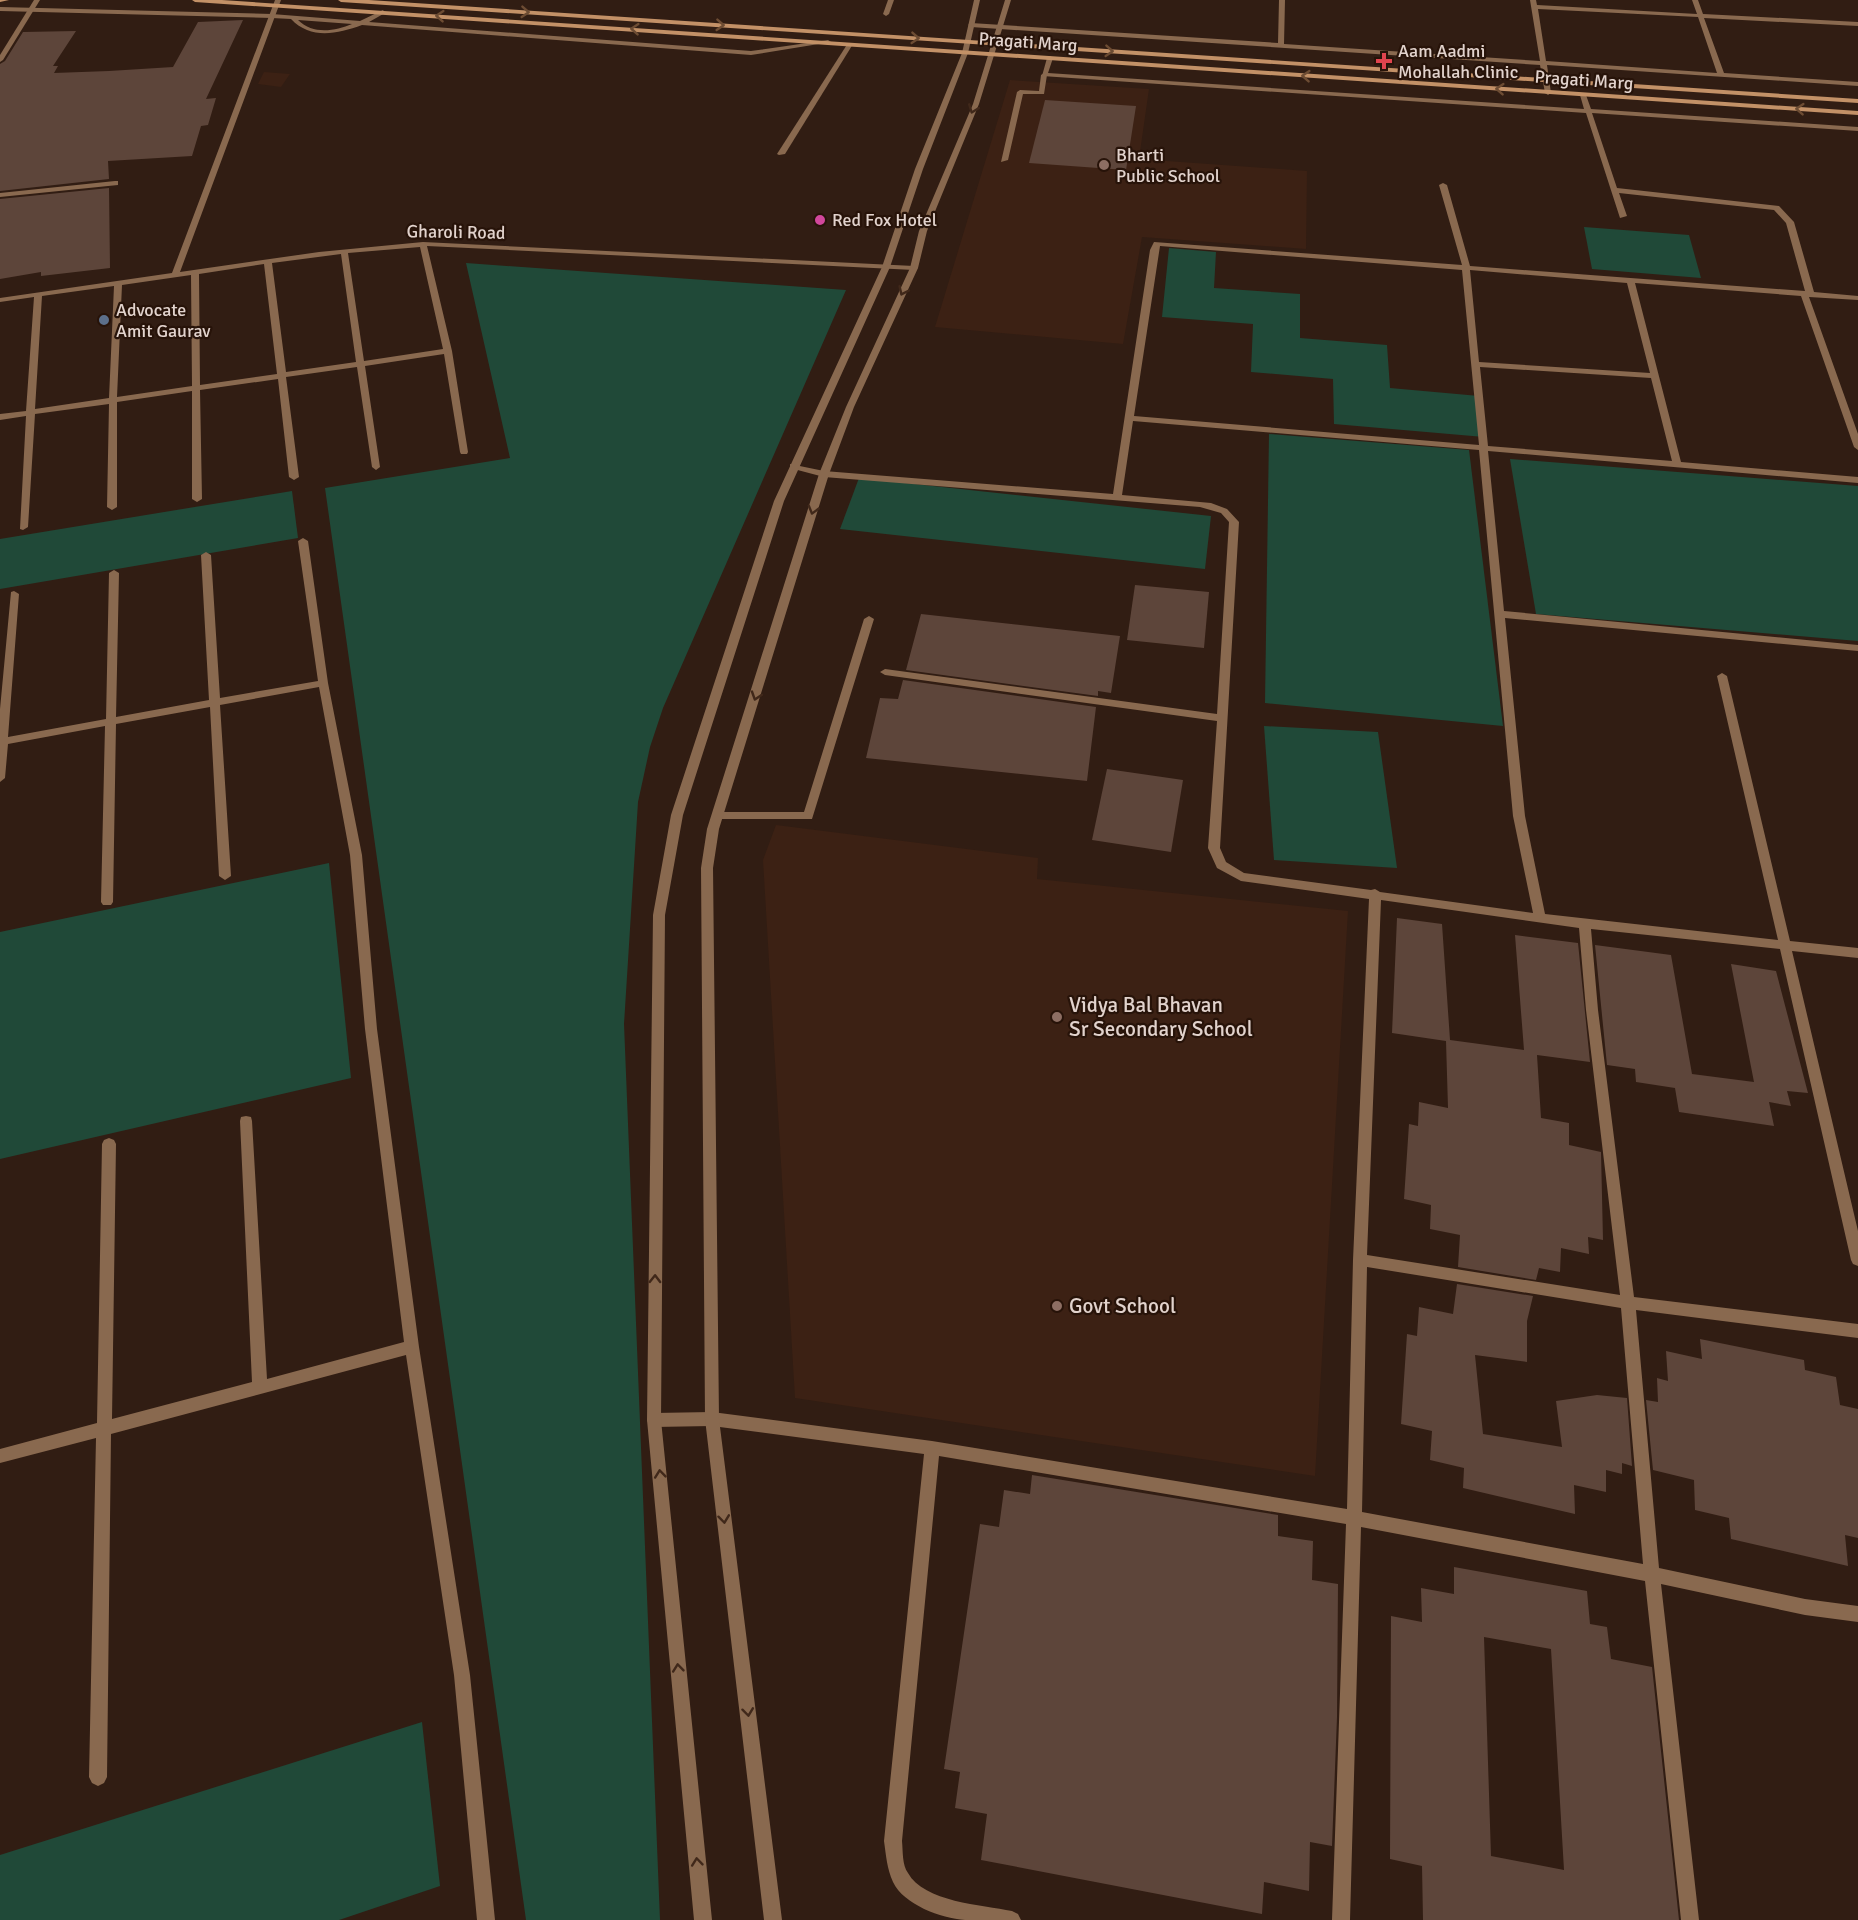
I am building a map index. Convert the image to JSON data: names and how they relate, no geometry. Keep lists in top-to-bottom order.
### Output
{
  "streets": {
    "main road": ["Pragati Marg"],
    "street": ["Gharoli Road"]
  },
  "places": {
    "health": ["Aam Aadmi Mohallah Clinic"],
    "other": [
      "Bharti Public School",
      "Red Fox Hotel",
      "Advocate Amit Gaurav",
      "Vidya Bal Bhavan Sr Secondary School",
      "Govt School"
    ]
  }
}
